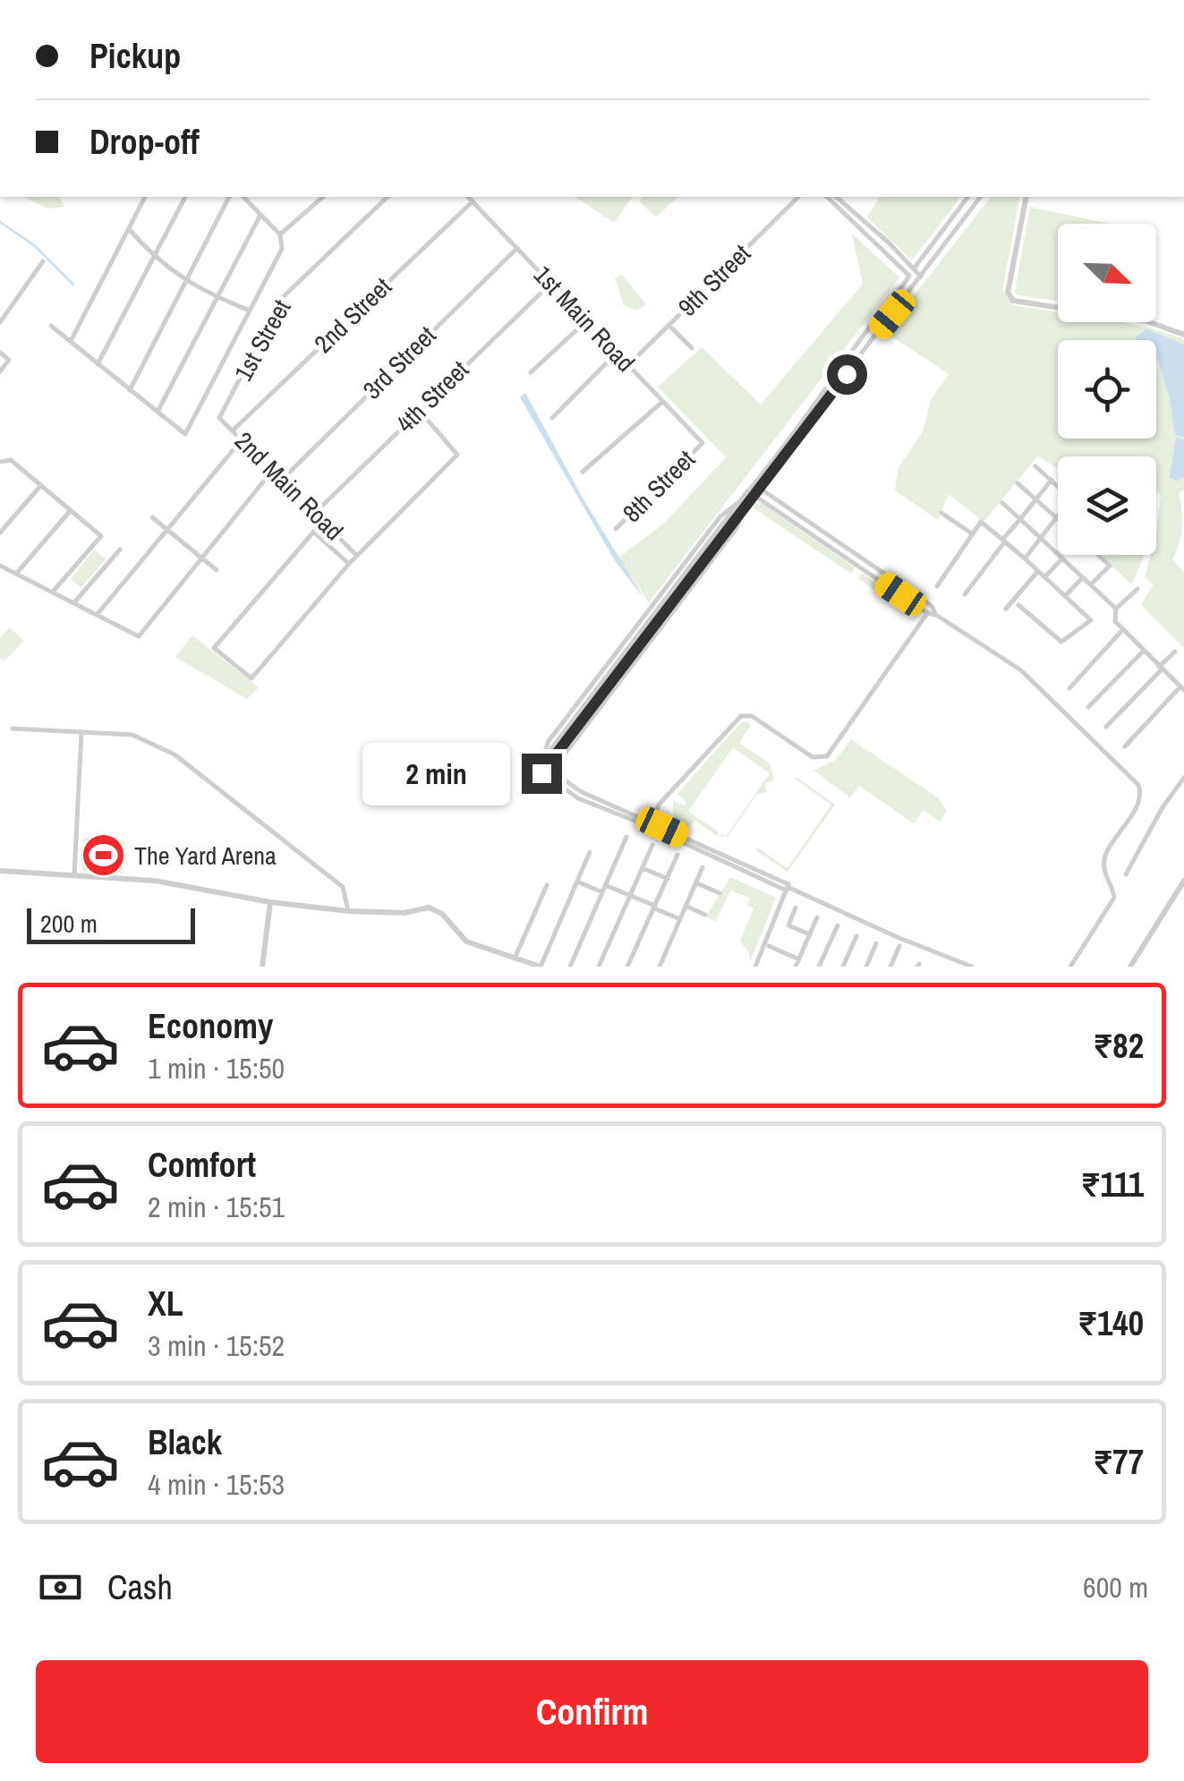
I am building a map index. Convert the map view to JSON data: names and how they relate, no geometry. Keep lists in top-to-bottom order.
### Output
{
  "streets": {
    "street": [
      "9th Street",
      "2nd Street",
      "1st Main Road",
      "1st Street",
      "3rd Street",
      "4th Street",
      "2nd Main Road",
      "8th Street"
    ]
  },
  "crossings": [
    ["9th Street", "1st Main Road"],
    ["2nd Street", "1st Main Road"],
    ["2nd Street", "2nd Main Road"],
    ["1st Main Road", "3rd Street"],
    ["1st Main Road", "4th Street"],
    ["1st Main Road", "8th Street"],
    ["1st Street", "2nd Main Road"],
    ["3rd Street", "2nd Main Road"],
    ["4th Street", "2nd Main Road"]
  ],
  "places": {
    "sports": ["The Yard Arena"]
  },
  "scale_bar": "200 m",
  "north": "bottom right",
  "page": {
    "banner": ["Pickup", "Drop-off"],
    "bubble": "2 min",
    "scale": "200 m",
    "list": [
      {
        "name": "Economy",
        "note": "1 min · 15:50",
        "value": "₹82"
      },
      {
        "name": "Comfort",
        "note": "2 min · 15:51",
        "value": "₹111"
      },
      {
        "name": "XL",
        "note": "3 min · 15:52",
        "value": "₹140"
      },
      {
        "name": "Black",
        "note": "4 min · 15:53",
        "value": "₹77"
      }
    ],
    "pay": ["Cash", "600 m"],
    "buttons": "Confirm"
  }
}
